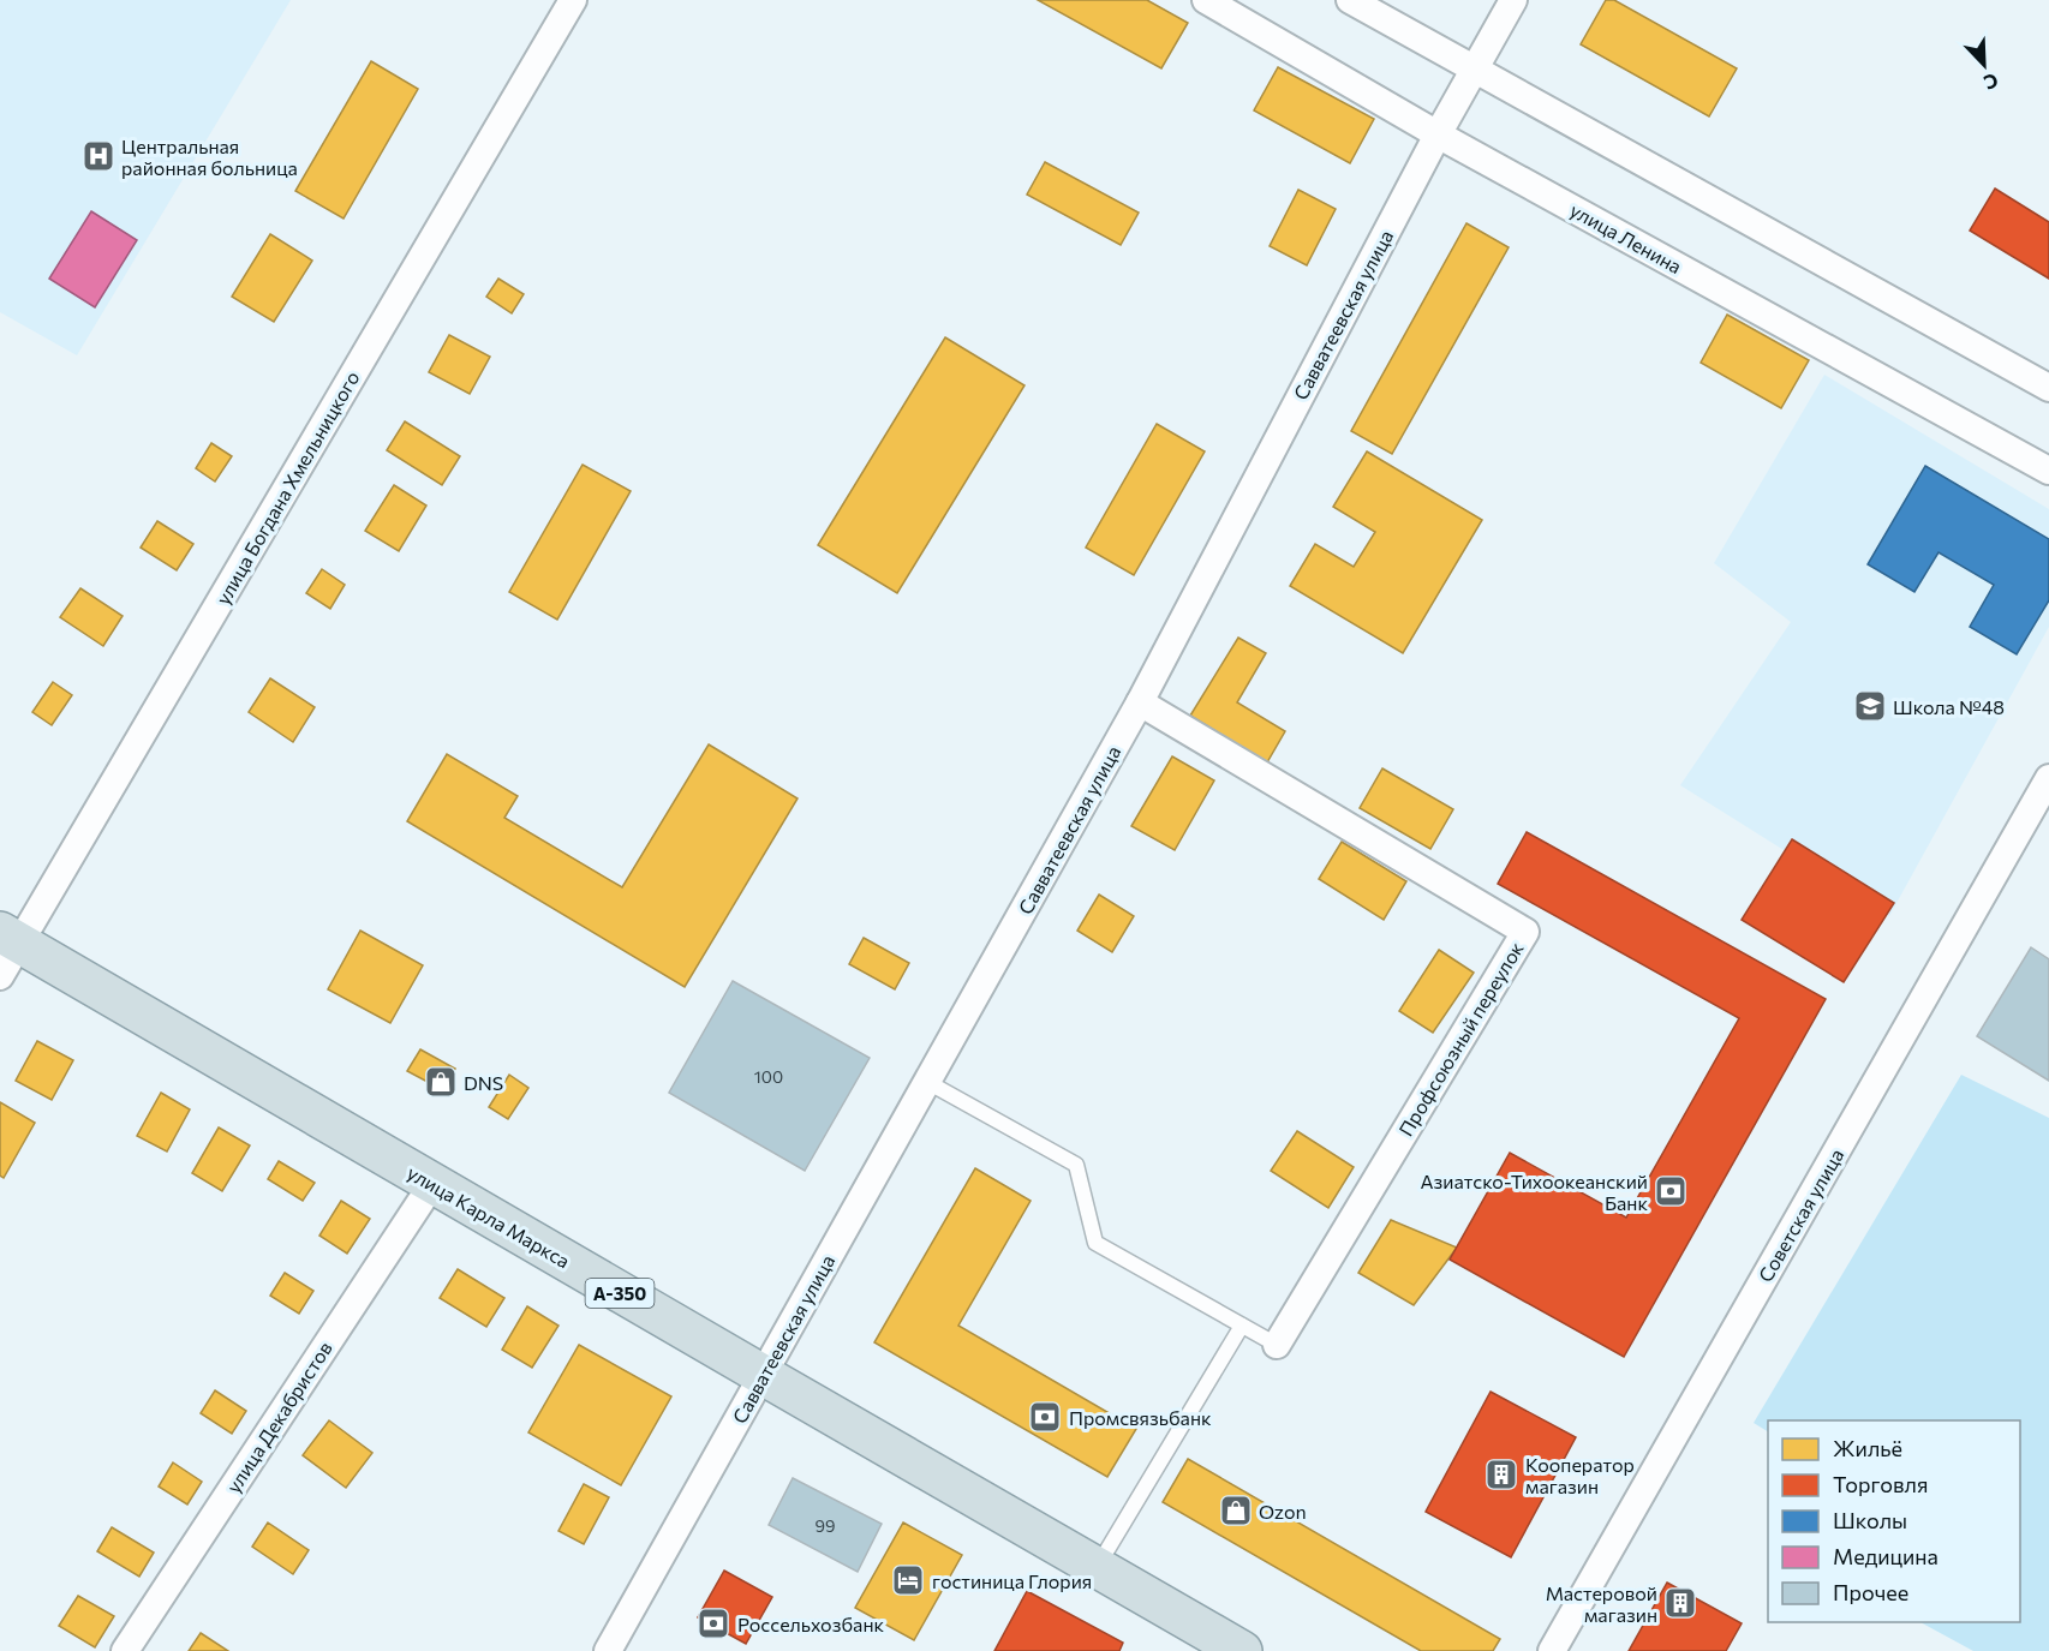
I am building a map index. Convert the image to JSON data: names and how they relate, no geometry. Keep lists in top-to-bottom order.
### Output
{
  "streets": {
    "highway": ["улица Карла Маркса", "А-350"],
    "street": [
      "улица Ленина",
      "Савватеевская улица",
      "улица Богдана Хмельницкого",
      "Профсоюзный переулок",
      "Советская улица",
      "улица Декабристов"
    ]
  },
  "crossings": [
    ["улица Ленина", "Савватеевская улица"],
    ["Савватеевская улица", "Профсоюзный переулок"],
    ["Савватеевская улица", "улица Карла Маркса"],
    ["улица Богдана Хмельницкого", "улица Карла Маркса"],
    ["улица Карла Маркса", "улица Декабристов"]
  ],
  "places": {
    "hospital": ["Центральная районная больница"],
    "school or university": ["Школа №48"],
    "shop": ["DNS", "Ozon"],
    "bank": ["Азиатско-Тихоокеанский Банк", "Промсвязьбанк", "Россельхозбанк"],
    "building": ["Кооператор магазин", "Мастеровой магазин"],
    "hotel": ["гостиница Глория"]
  },
  "house_numbers": ["100", "99"],
  "legend": [
    "Жильё",
    "Торговля",
    "Школы",
    "Медицина",
    "Прочее"
  ],
  "north": "bottom right"
}
